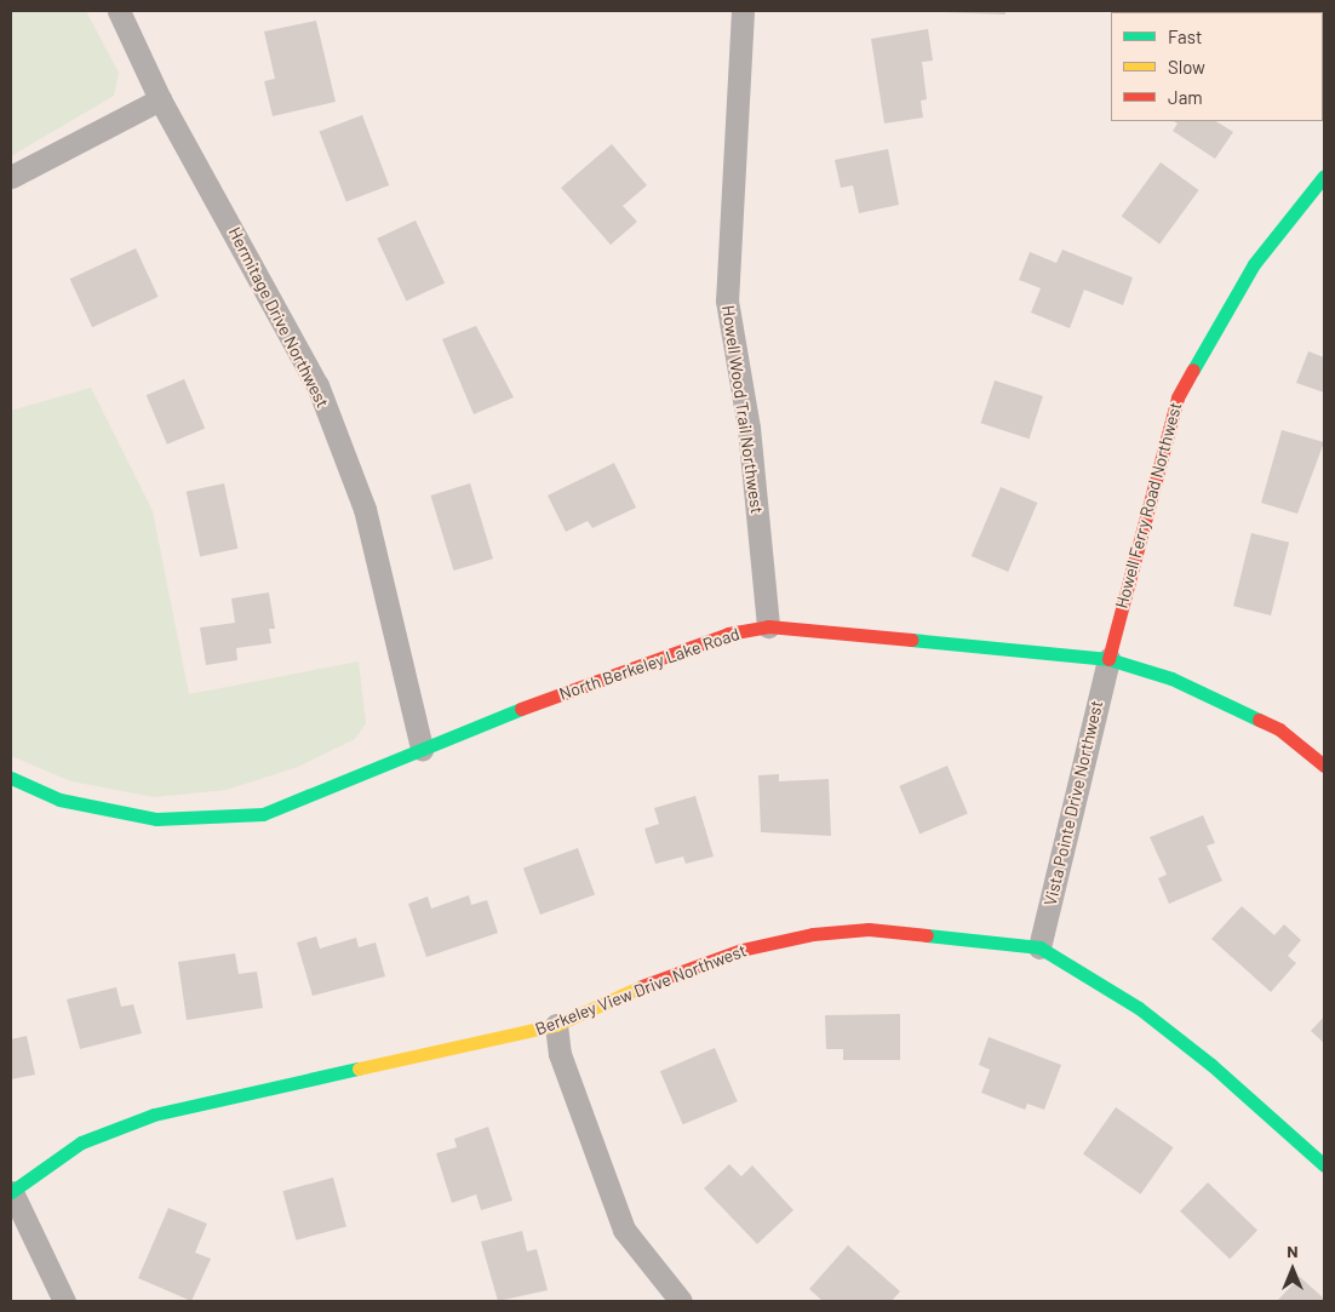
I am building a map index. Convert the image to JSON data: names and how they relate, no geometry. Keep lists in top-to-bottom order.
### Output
{
  "streets": {
    "street": [
      "Hermitage Drive Northwest",
      "Howell Wood Trail Northwest",
      "Howell Ferry Road Northwest",
      "North Berkeley Lake Road",
      "Vista Pointe Drive Northwest",
      "Berkeley View Drive Northwest"
    ]
  },
  "crossings": [
    ["Hermitage Drive Northwest", "North Berkeley Lake Road"],
    ["Howell Wood Trail Northwest", "North Berkeley Lake Road"],
    ["Howell Ferry Road Northwest", "North Berkeley Lake Road"],
    ["Howell Ferry Road Northwest", "Vista Pointe Drive Northwest"],
    ["North Berkeley Lake Road", "Vista Pointe Drive Northwest"],
    ["Vista Pointe Drive Northwest", "Berkeley View Drive Northwest"]
  ],
  "legend": ["Fast", "Slow", "Jam"],
  "north": "top"
}
